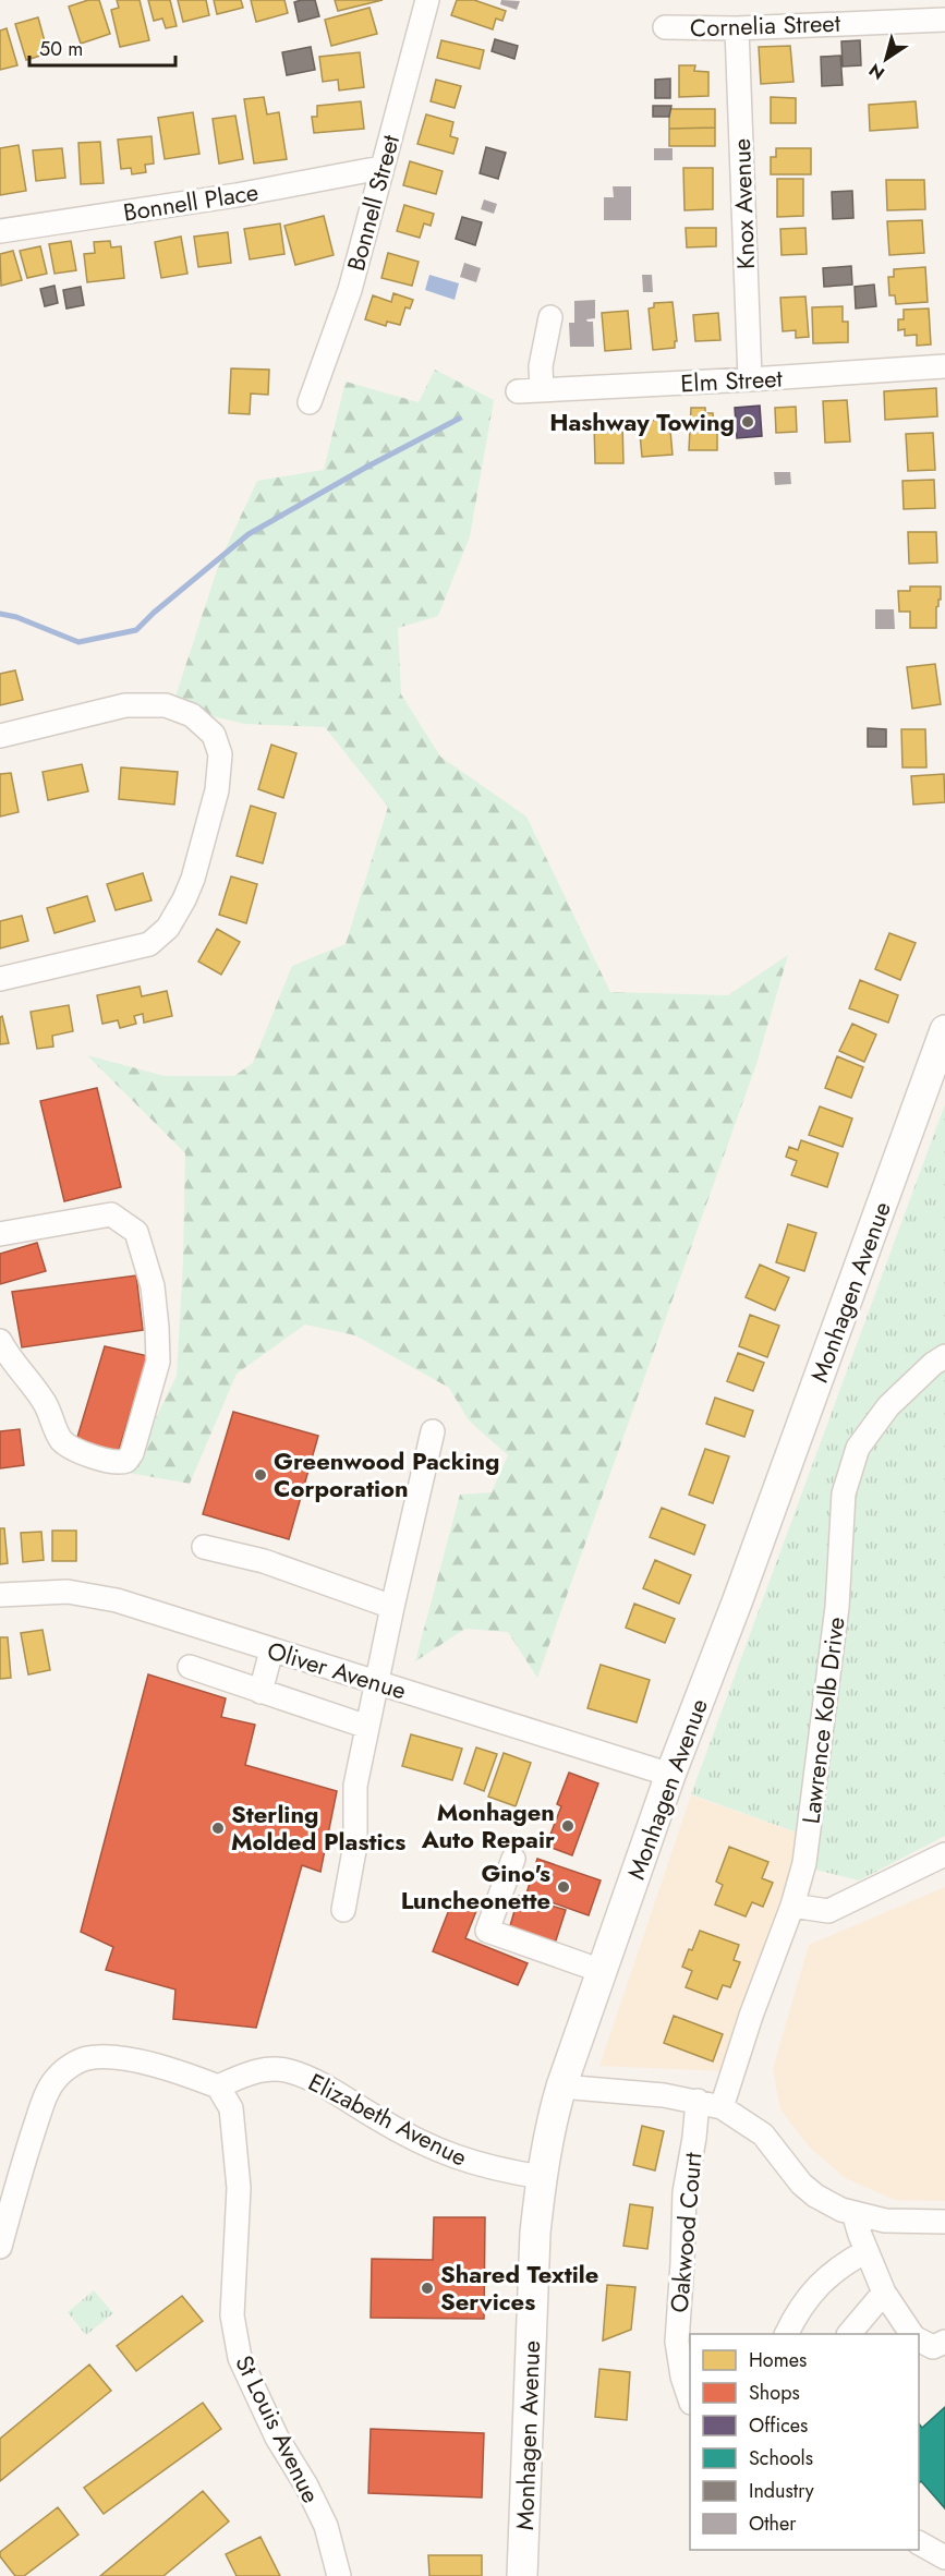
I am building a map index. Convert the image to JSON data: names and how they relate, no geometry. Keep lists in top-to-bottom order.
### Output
{
  "streets": {
    "main road": ["Monhagen Avenue"],
    "street": [
      "Cornelia Street",
      "Bonnell Place",
      "Bonnell Street",
      "Knox Avenue",
      "Elm Street",
      "Oliver Avenue",
      "Lawrence Kolb Drive",
      "Elizabeth Avenue",
      "Oakwood Court",
      "St Louis Avenue"
    ]
  },
  "crossings": [
    ["Cornelia Street", "Knox Avenue"],
    ["Bonnell Place", "Bonnell Street"],
    ["Knox Avenue", "Elm Street"],
    ["Monhagen Avenue", "Oliver Avenue"],
    ["Monhagen Avenue", "Elizabeth Avenue"],
    ["Elizabeth Avenue", "St Louis Avenue"]
  ],
  "places": [
    "Hashway Towing",
    "Greenwood Packing Corporation",
    "Monhagen Auto Repair",
    "Sterling Molded Plastics",
    "Gino's Luncheonette",
    "Shared Textile Services"
  ],
  "legend": [
    "Homes",
    "Shops",
    "Offices",
    "Schools",
    "Industry",
    "Other"
  ],
  "scale_bar": "50 m",
  "north": "bottom left"
}
